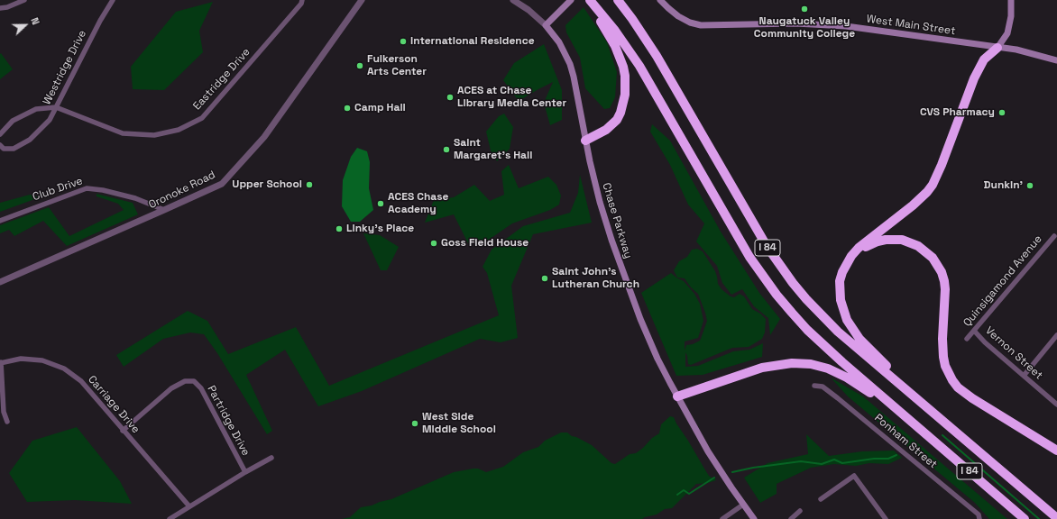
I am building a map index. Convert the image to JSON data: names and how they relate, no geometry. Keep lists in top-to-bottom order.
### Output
{
  "streets": {
    "highway": ["I 84"],
    "main road": ["West Main Street", "Chase Parkway"],
    "street": [
      "Westridge Drive",
      "Eastridge Drive",
      "Club Drive",
      "Oronoke Road",
      "Quinsigamond Avenue",
      "Vernon Street",
      "Carriage Drive",
      "Partridge Drive",
      "Ponham Street"
    ]
  },
  "crossings": [
    ["Westridge Drive", "Eastridge Drive"],
    ["Club Drive", "Oronoke Road"],
    ["Quinsigamond Avenue", "Vernon Street"],
    ["Carriage Drive", "Partridge Drive"]
  ],
  "places": [
    "Naugatuck Valley Community College",
    "International Residence",
    "Fulkerson Arts Center",
    "ACES at Chase Library Media Center",
    "Camp Hall",
    "CVS Pharmacy",
    "Saint Margaret's Hall",
    "Upper School",
    "Dunkin'",
    "ACES Chase Academy",
    "Linky’s Place",
    "Goss Field House",
    "Saint John's Lutheran Church",
    "West Side Middle School"
  ],
  "north": "right"
}
